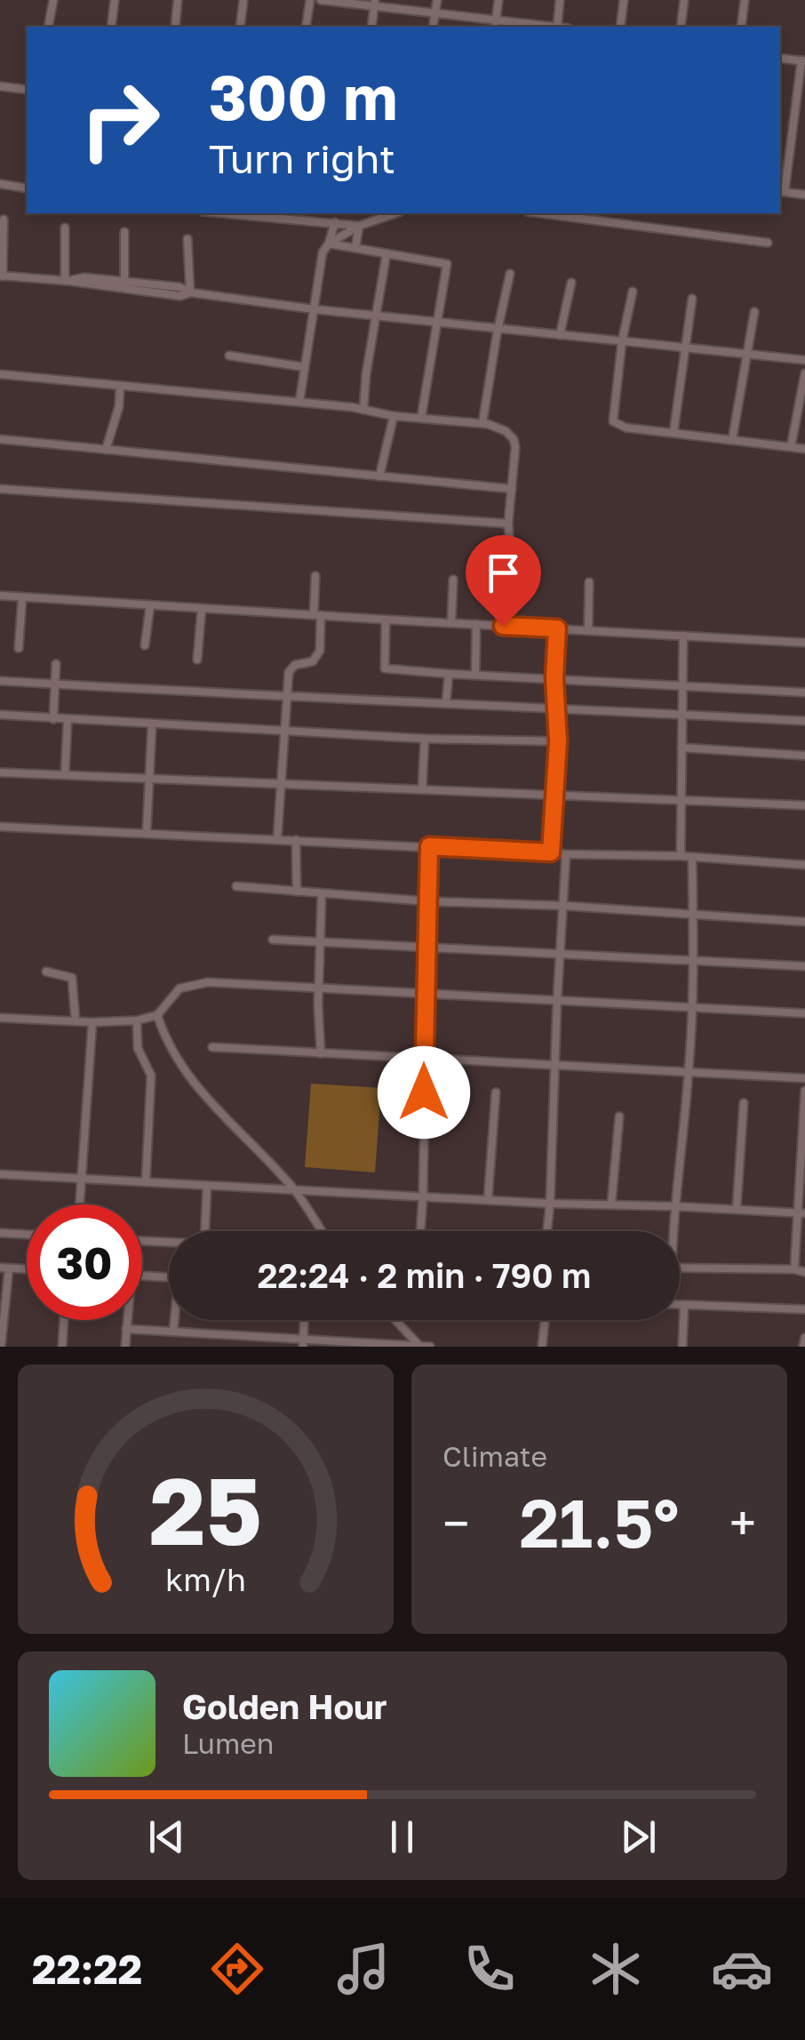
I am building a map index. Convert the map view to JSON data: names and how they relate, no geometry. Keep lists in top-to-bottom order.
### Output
{
  "page": {
    "turn": ["300 m", "Turn right"],
    "limit": "30",
    "trip": "22:24 · 2 min · 790 m",
    "tile": "Climate",
    "heat": ["−", "21.5°", "+"],
    "song": ["Golden Hour", "Lumen"],
    "tabs": "22:22",
    "gauge": ["25", "km/h"]
  }
}
